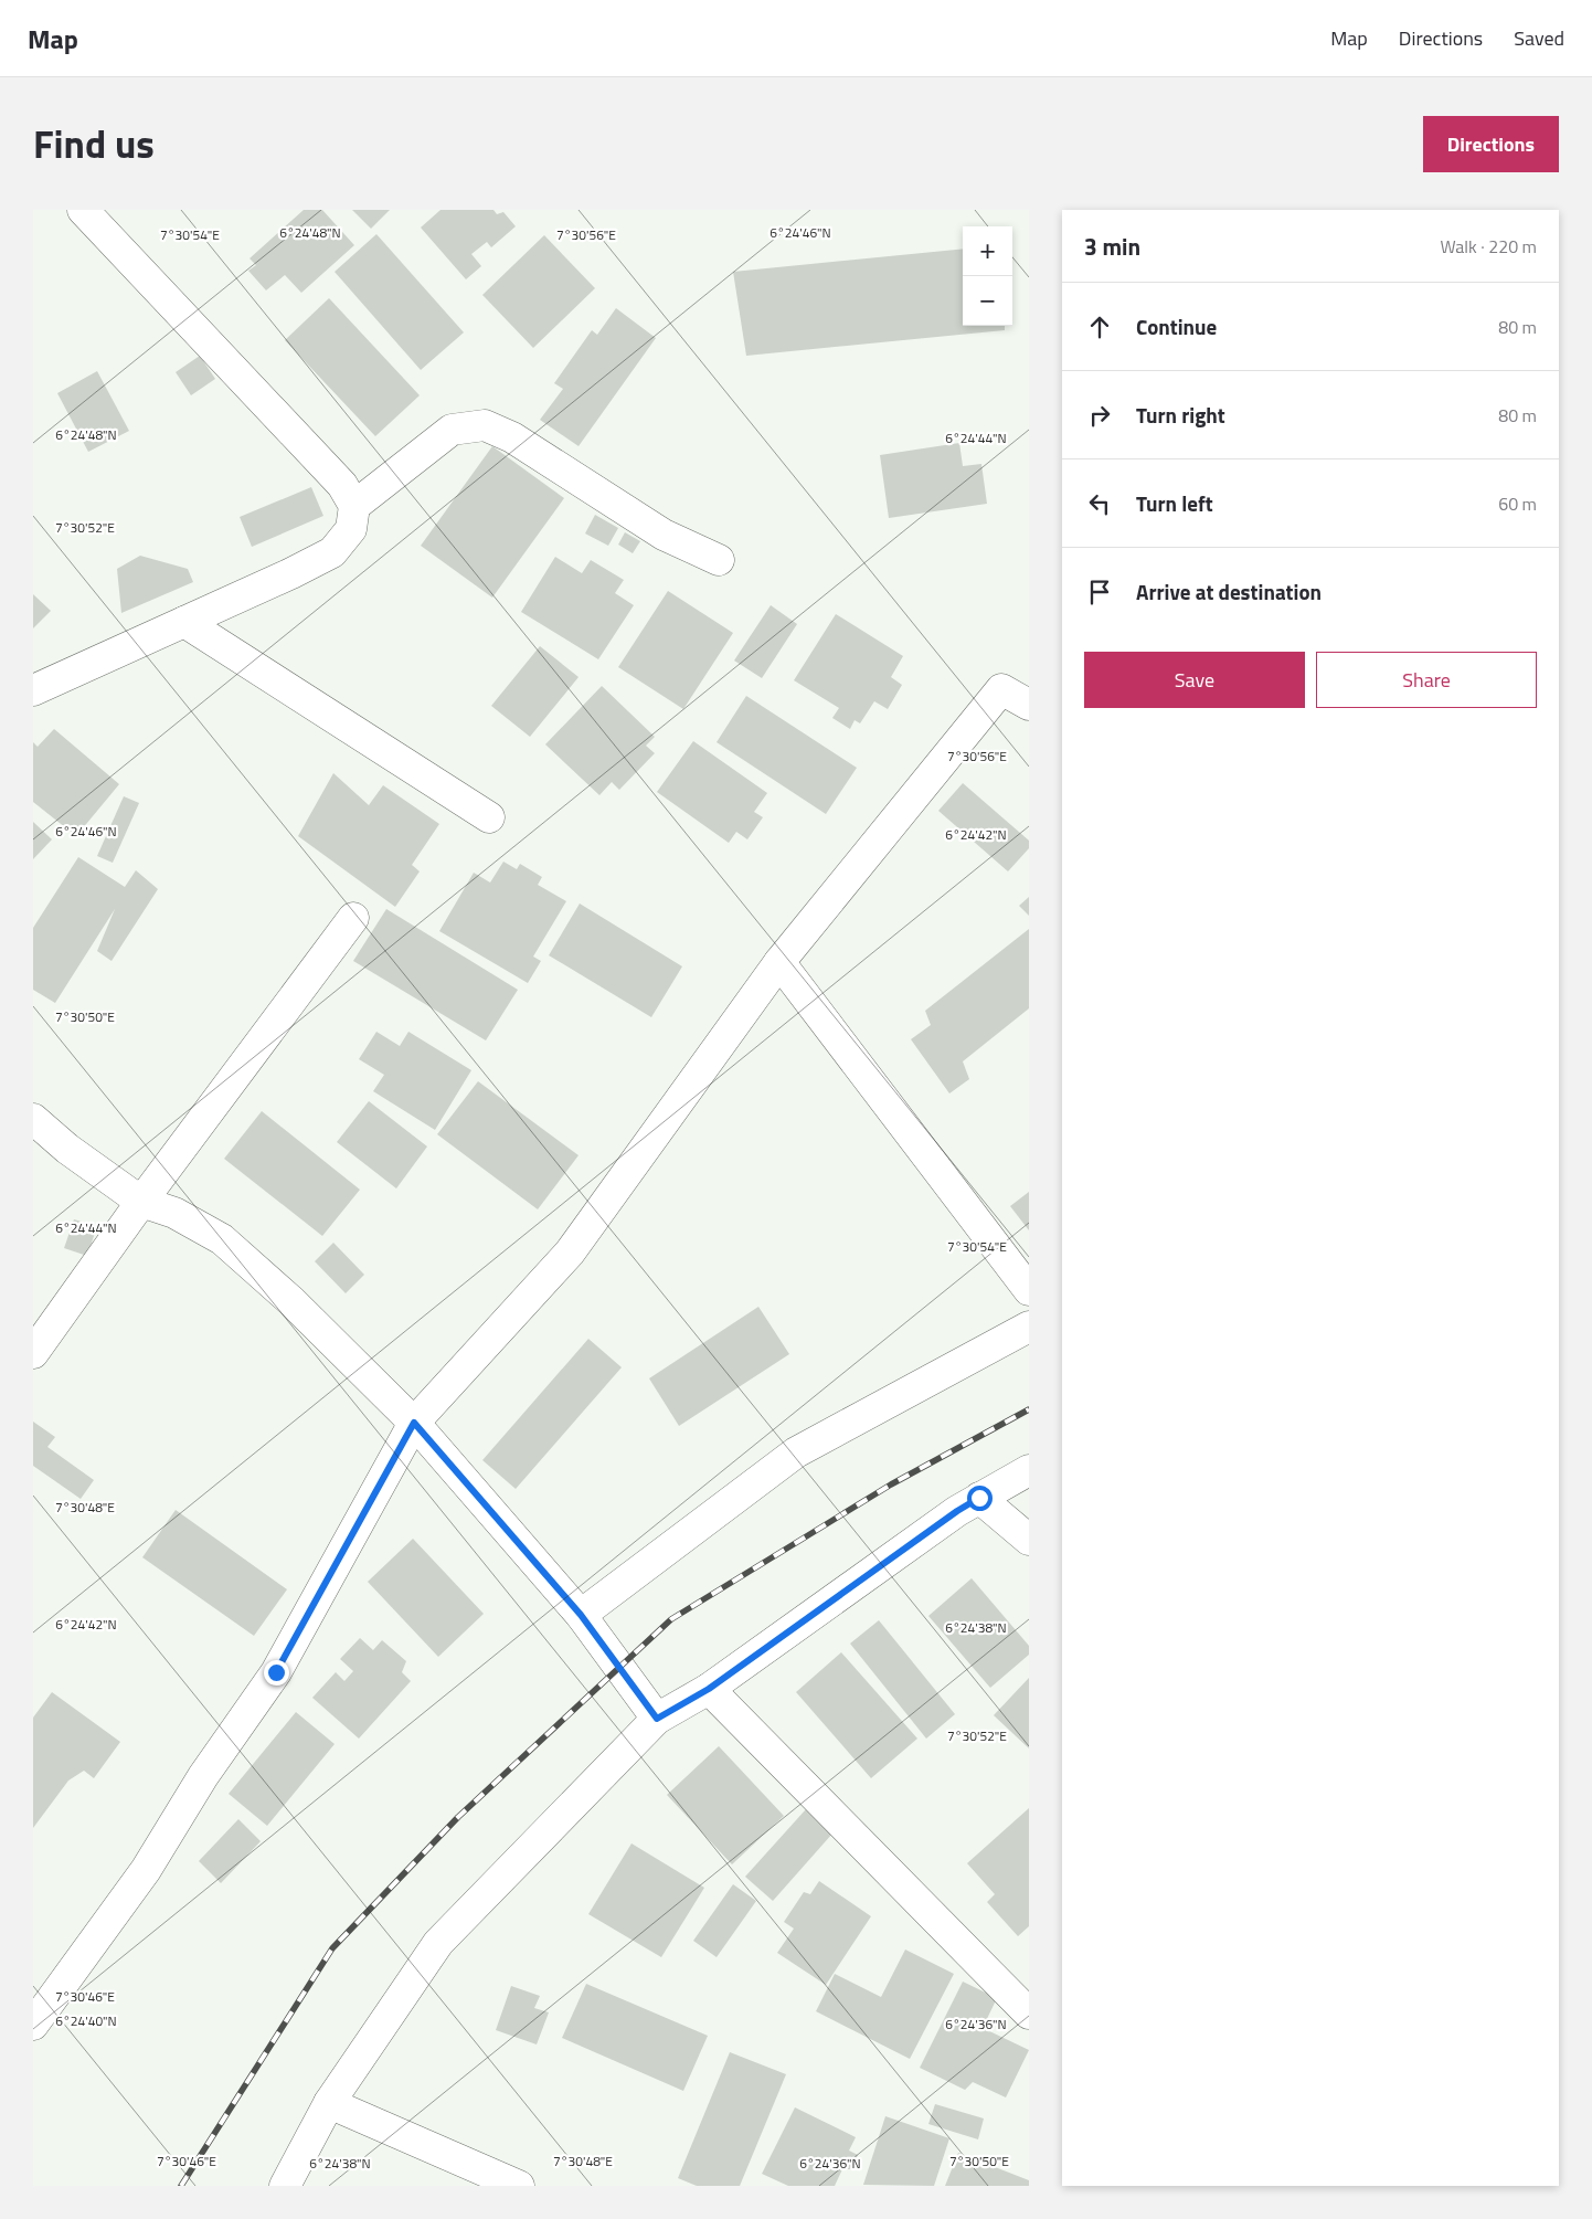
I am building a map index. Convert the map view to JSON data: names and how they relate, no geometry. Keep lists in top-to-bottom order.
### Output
{
  "page": {
    "header": "Map",
    "nav": ["Map", "Directions", "Saved"],
    "title": "Find us",
    "buttons": [
      "Directions",
      ["Save", "Share"]
    ],
    "heading": ["3 min", "Walk · 220 m"],
    "map_buttons": ["+", "−"],
    "list": [
      ["Continue", "80 m"],
      ["Turn right", "80 m"],
      ["Turn left", "60 m"],
      "Arrive at destination"
    ]
  },
  "coordinates": [
    "6°24'48\"N",
    "6°24'46\"N",
    "7°30'54\"E",
    "7°30'56\"E",
    "6°24'44\"N",
    "7°30'52\"E",
    "6°24'42\"N",
    "7°30'50\"E",
    "7°30'48\"E",
    "6°24'38\"N",
    "7°30'46\"E",
    "6°24'40\"N",
    "6°24'36\"N"
  ]
}
